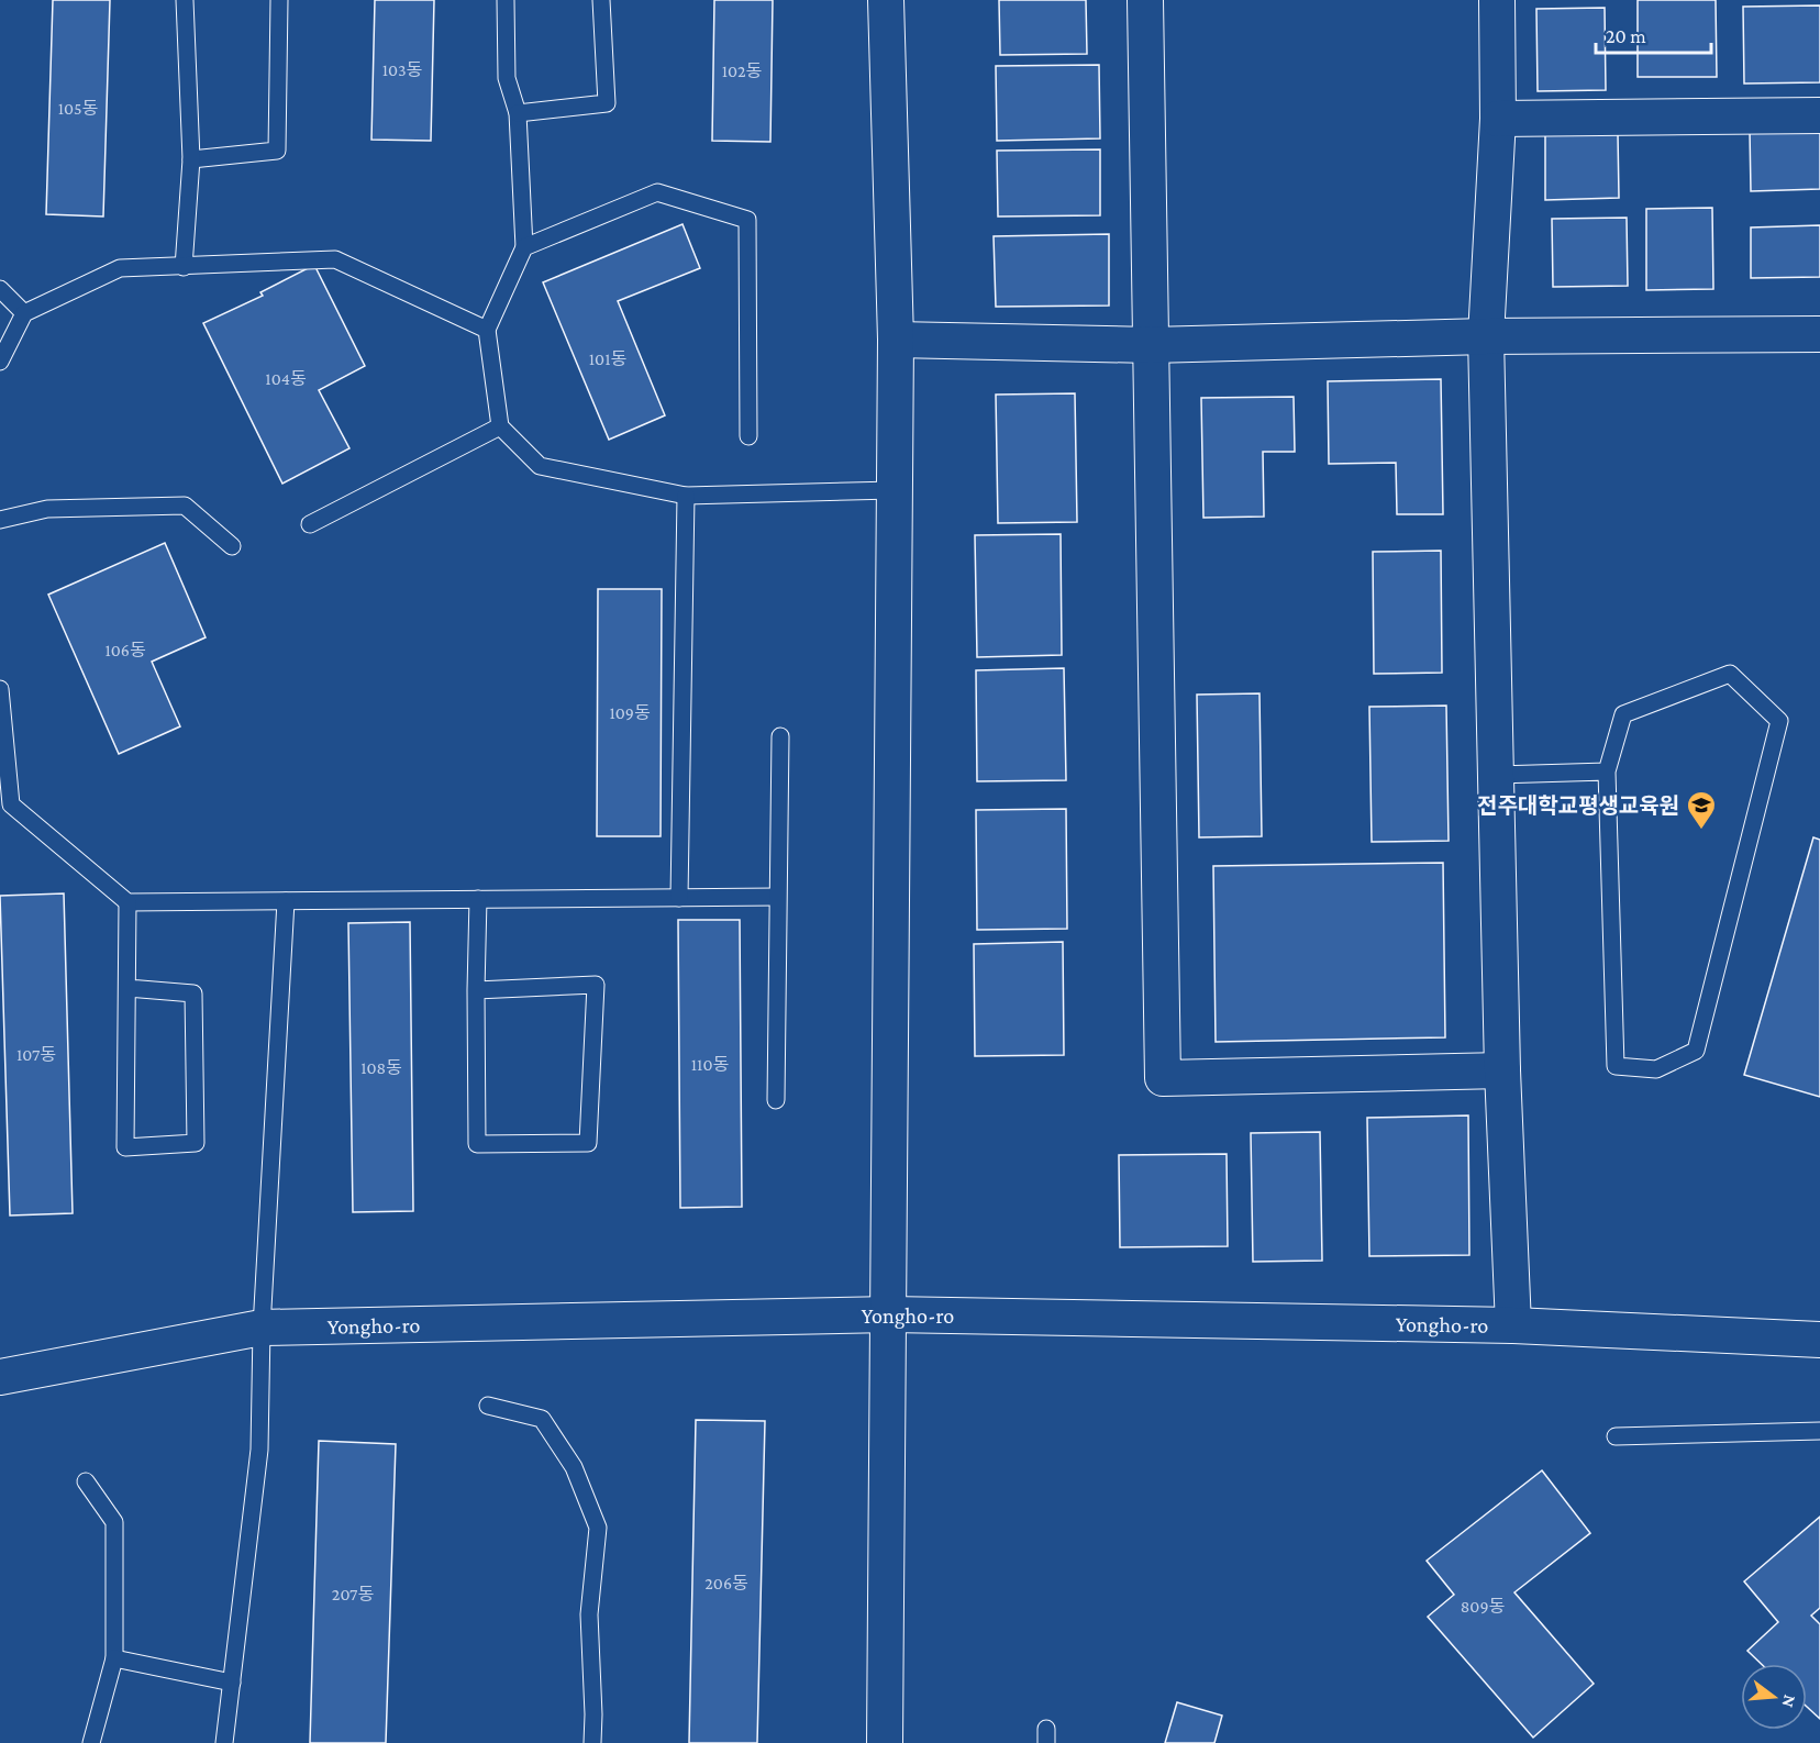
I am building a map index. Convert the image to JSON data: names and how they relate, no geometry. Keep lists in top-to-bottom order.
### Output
{
  "streets": {
    "street": ["Yongho-ro"]
  },
  "places": {
    "school or university": ["전주대학교평생교육원"]
  },
  "house_numbers": [
    "103동",
    "102동",
    "105동",
    "101동",
    "104동",
    "106동",
    "109동",
    "107동",
    "110동",
    "108동",
    "206동",
    "207동",
    "809동"
  ],
  "scale_bar": "20 m",
  "north": "right"
}
